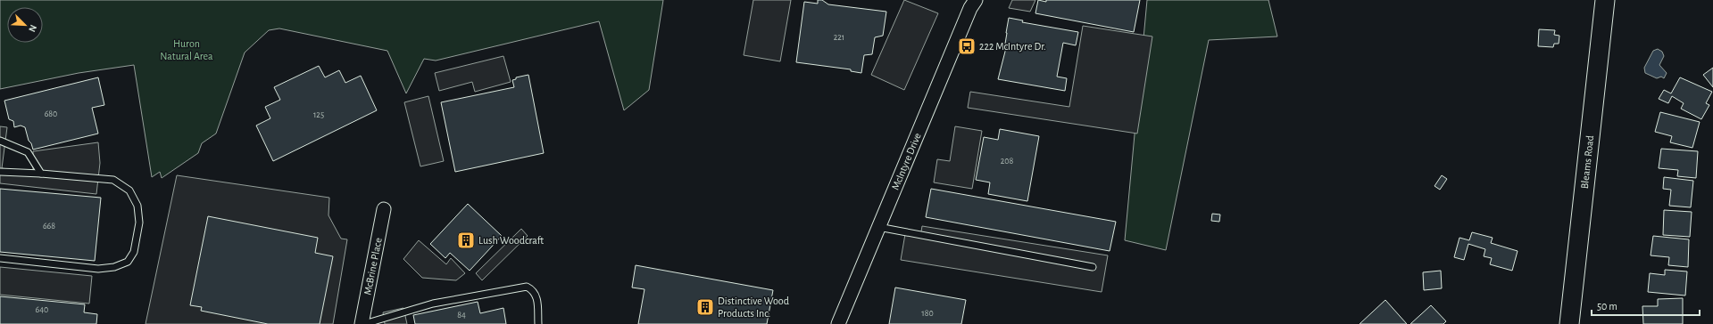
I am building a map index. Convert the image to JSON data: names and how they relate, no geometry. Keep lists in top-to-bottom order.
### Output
{
  "streets": {
    "main road": ["Bleams Road"],
    "street": ["McIntyre Drive", "McBrine Place"]
  },
  "parks": ["Huron Natural Area"],
  "places": {
    "bus stop": ["222 McIntyre Dr."],
    "building": ["Lush Woodcraft", "Distinctive Wood Products Inc."]
  },
  "house_numbers": [
    "221",
    "680",
    "125",
    "208",
    "668",
    "640",
    "180",
    "84"
  ],
  "scale_bar": "50 m",
  "north": "bottom right"
}
